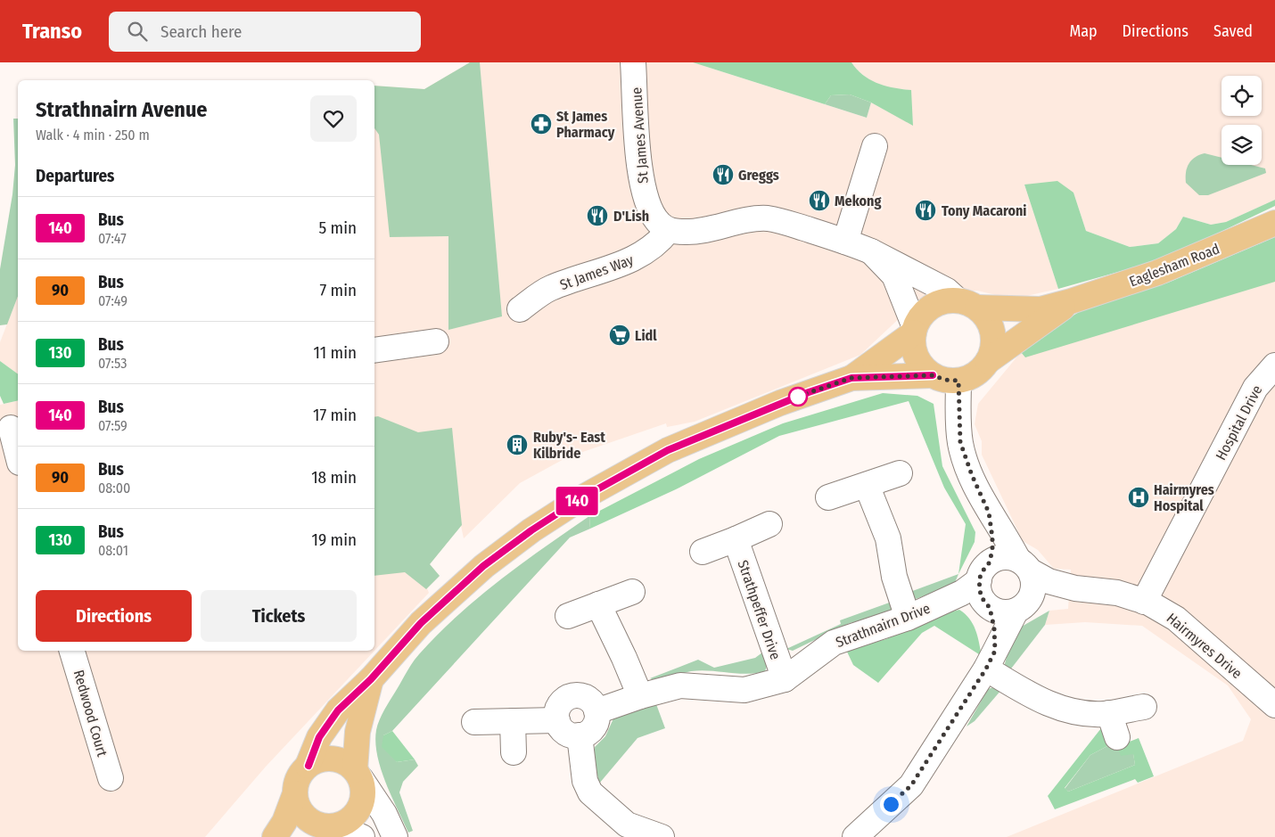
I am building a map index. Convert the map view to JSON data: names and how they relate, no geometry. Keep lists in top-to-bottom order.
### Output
{
  "streets": {
    "main road": ["Eaglesham Road"],
    "street": [
      "St James Avenue",
      "St James Way",
      "Hospital Drive",
      "Strathpeffer Drive",
      "Strathnairn Drive",
      "Hairmyres Drive",
      "Redwood Court"
    ]
  },
  "crossings": [
    ["St James Avenue", "St James Way"],
    ["Hospital Drive", "Hairmyres Drive"],
    ["Strathpeffer Drive", "Strathnairn Drive"],
    ["Strathnairn Drive", "Hairmyres Drive"]
  ],
  "places": {
    "pharmacy": ["St James Pharmacy"],
    "restaurant": [
      "Greggs",
      "Mekong",
      "Tony Macaroni",
      "D'Lish"
    ],
    "supermarket": ["Lidl"],
    "building": ["Ruby's- East Kilbride"],
    "hospital": ["Hairmyres Hospital"]
  },
  "lines": ["bus line 140"],
  "page": {
    "header": "Transo",
    "search": "Search here",
    "nav": ["Map", "Directions", "Saved"],
    "on_map": "140",
    "heading": [
      ["Strathnairn Avenue", "Walk · 4 min · 250 m"],
      "Departures"
    ],
    "list": [
      {
        "mark": "140",
        "name": "Bus",
        "note": "07:47",
        "value": "5 min"
      },
      {
        "mark": "90",
        "name": "Bus",
        "note": "07:49",
        "value": "7 min"
      },
      {
        "mark": "130",
        "name": "Bus",
        "note": "07:53",
        "value": "11 min"
      },
      {
        "mark": "140",
        "name": "Bus",
        "note": "07:59",
        "value": "17 min"
      },
      {
        "mark": "90",
        "name": "Bus",
        "note": "08:00",
        "value": "18 min"
      },
      {
        "mark": "130",
        "name": "Bus",
        "note": "08:01",
        "value": "19 min"
      }
    ],
    "buttons": ["Directions", "Tickets"]
  }
}
